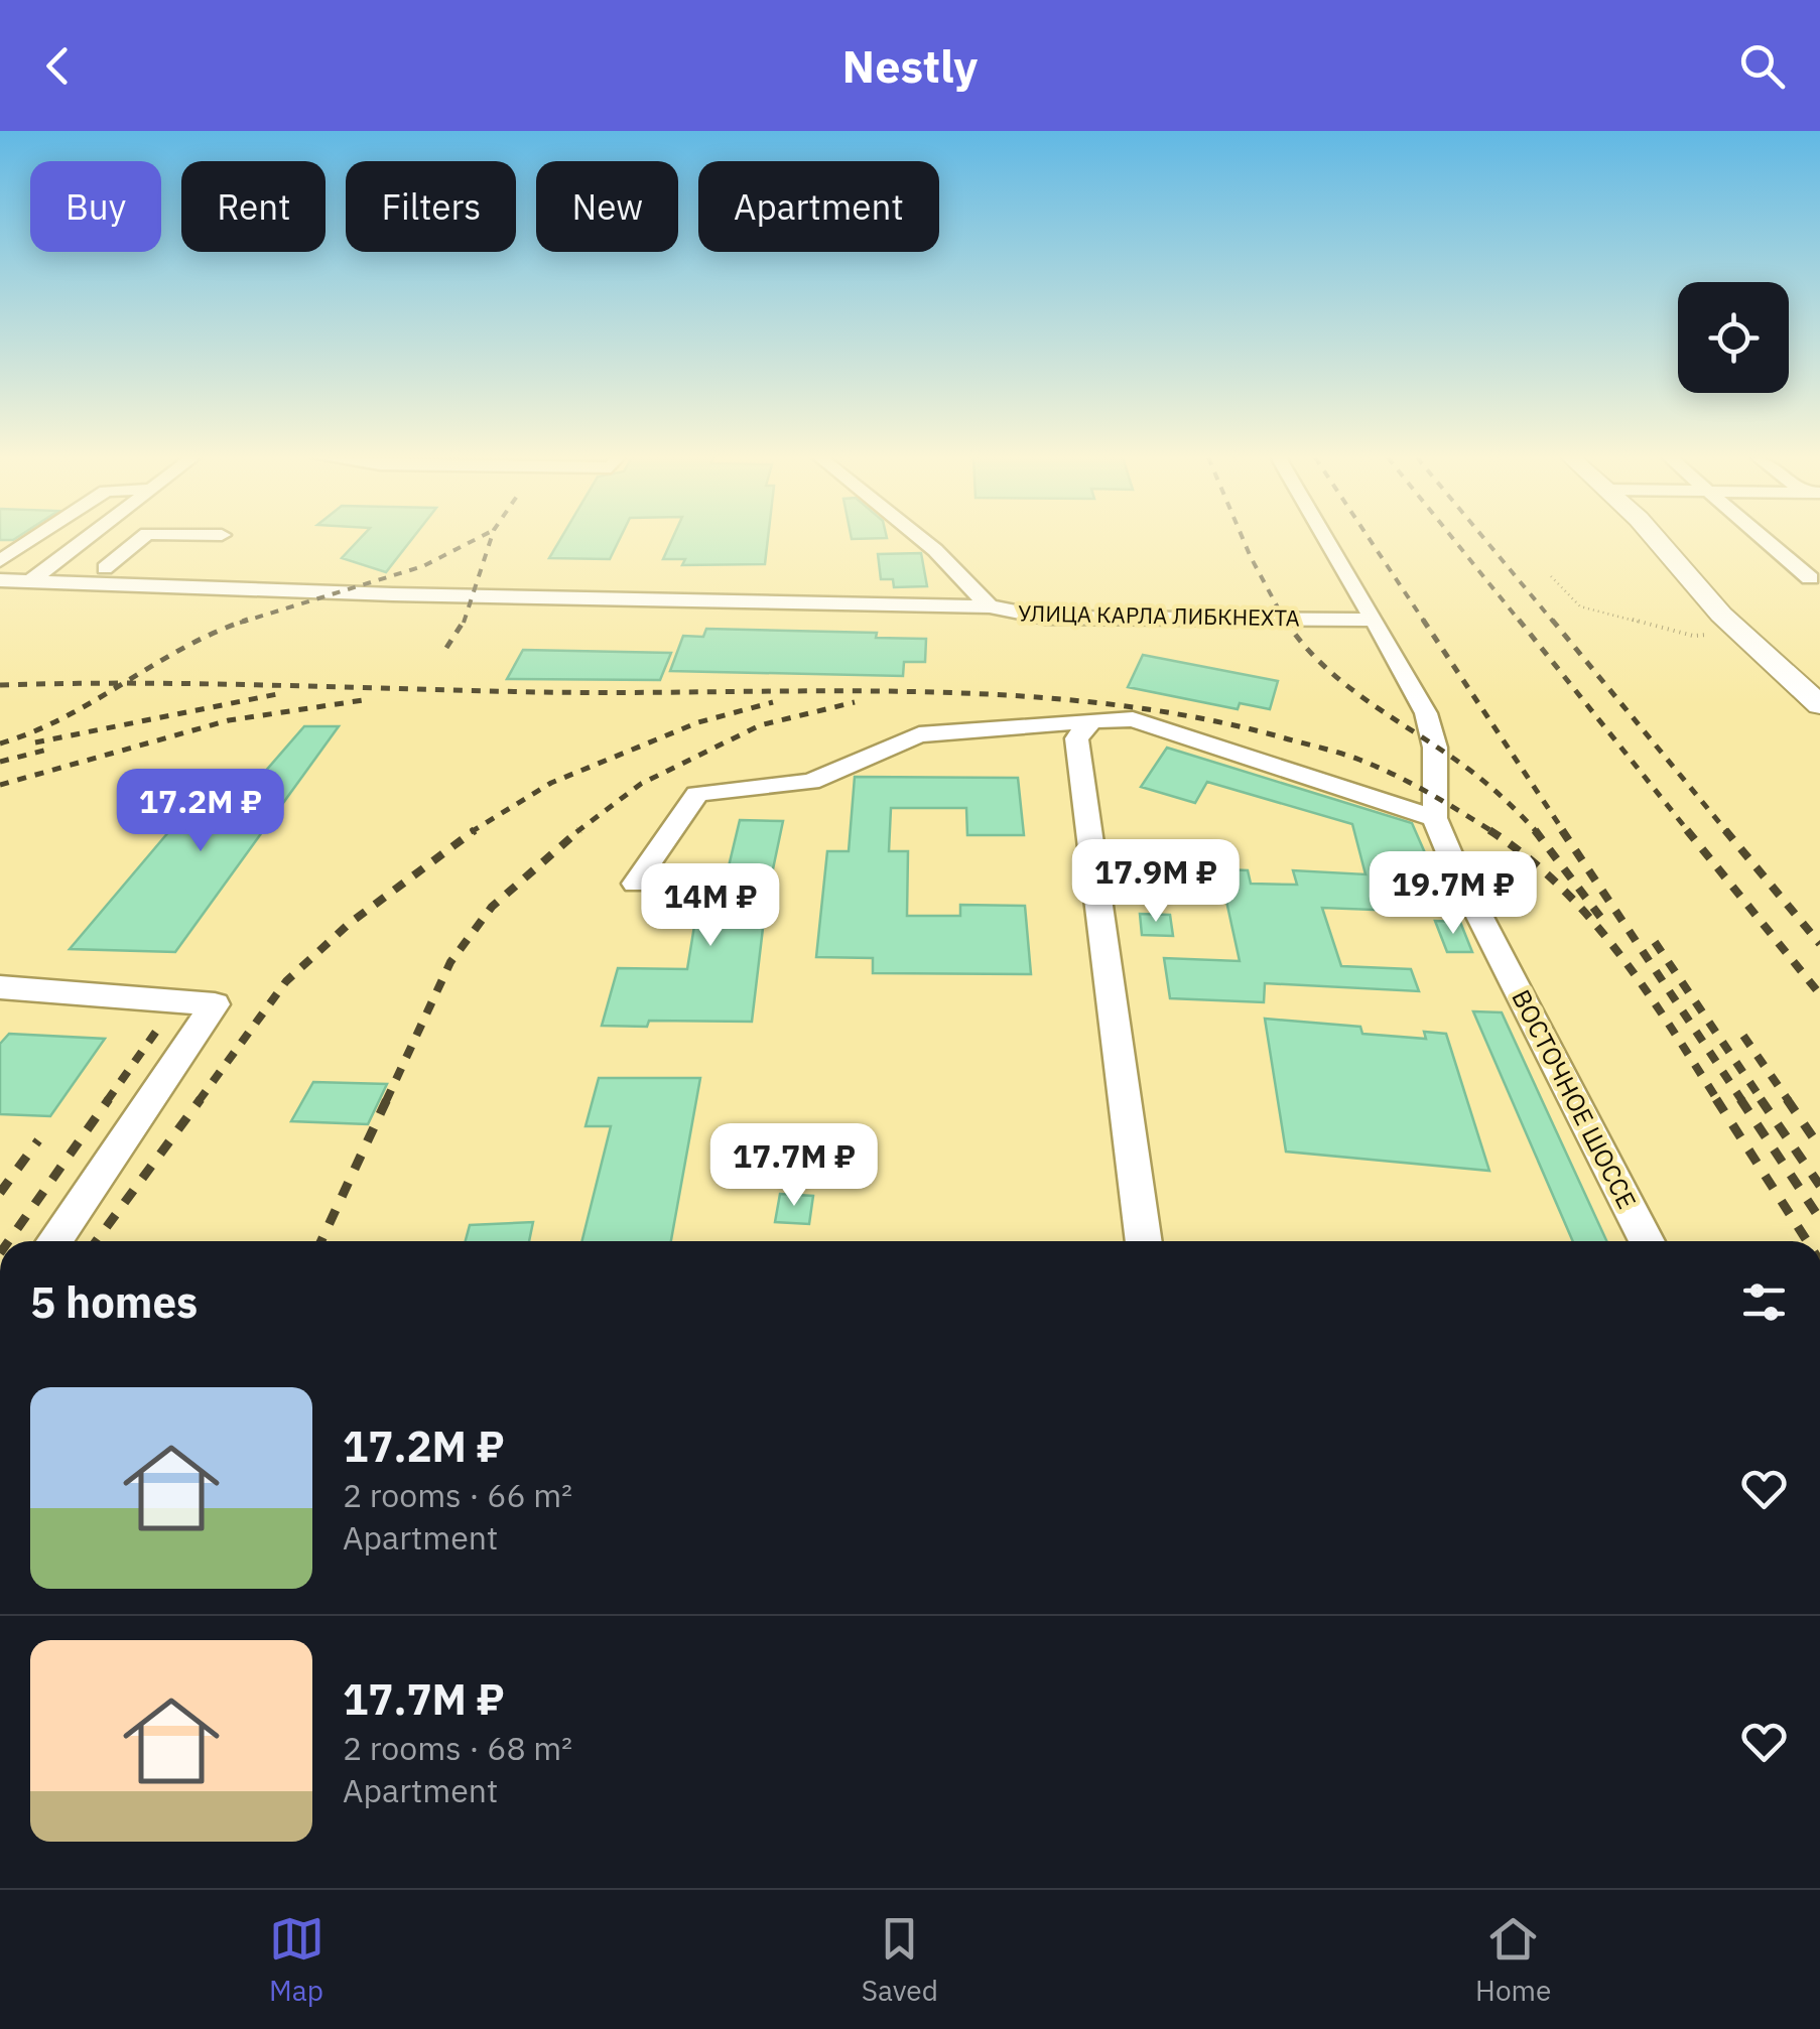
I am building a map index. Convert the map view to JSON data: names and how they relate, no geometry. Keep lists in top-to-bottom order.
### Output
{
  "streets": {
    "street": ["УЛИЦА КАРЛА ЛИБКНЕХТА", "ВОСТОЧНОЕ ШОССЕ"]
  },
  "crossings": [
    ["УЛИЦА КАРЛА ЛИБКНЕХТА", "ВОСТОЧНОЕ ШОССЕ"]
  ],
  "page": {
    "header": "Nestly",
    "chip": [
      "Buy",
      "Rent",
      "Filters",
      "New",
      "Apartment"
    ],
    "price": [
      "17.2M ₽",
      "17.9M ₽",
      "19.7M ₽",
      "14M ₽",
      "17.7M ₽"
    ],
    "heading": "5 homes",
    "list": [
      {
        "name": "17.2M ₽",
        "note": "2 rooms · 66 m² · Apartment"
      },
      {
        "name": "17.7M ₽",
        "note": "2 rooms · 68 m² · Apartment"
      }
    ],
    "tabs": ["Map", "Saved", "Home"]
  }
}
